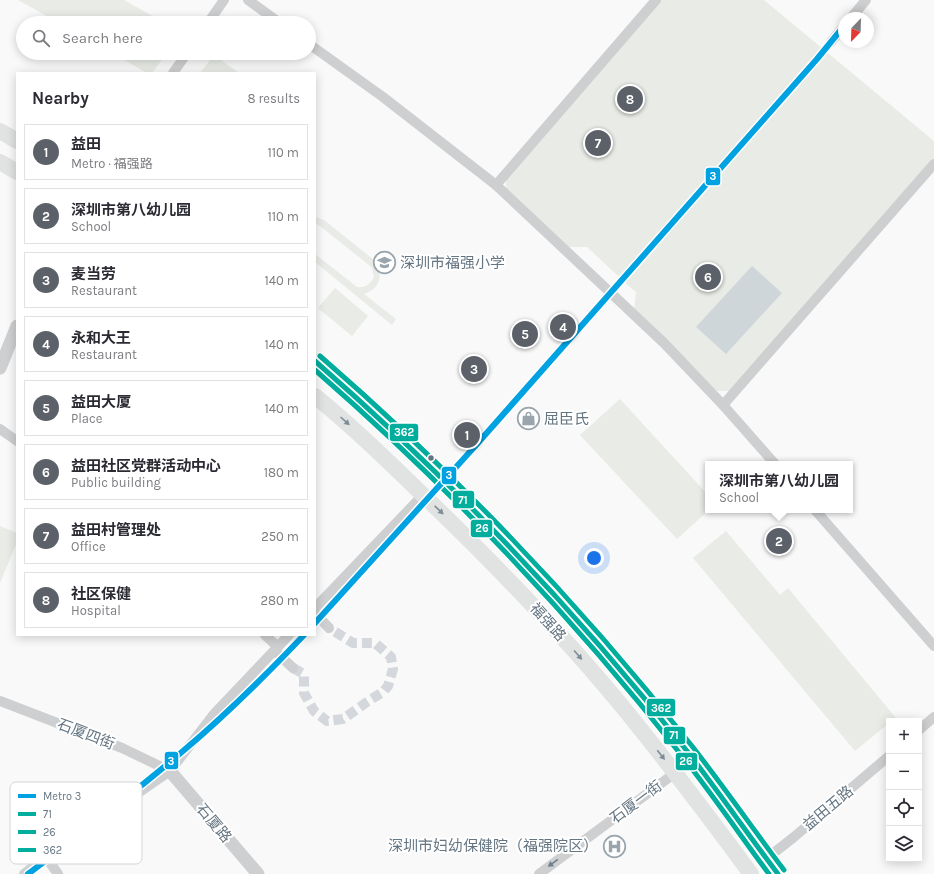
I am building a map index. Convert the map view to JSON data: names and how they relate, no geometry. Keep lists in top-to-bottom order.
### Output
{
  "streets": {
    "main road": ["福强路"],
    "street": [
      "石厦四街",
      "石厦一街",
      "益田五路",
      "石厦路"
    ]
  },
  "crossings": [
    ["福强路", "石厦一街"],
    ["福强路", "益田五路"],
    ["石厦四街", "石厦路"]
  ],
  "one_way": ["石厦一街"],
  "places": {
    "school or university": ["深圳市福强小学"],
    "shop": ["屈臣氏"],
    "hospital": ["深圳市妇幼保健院（福强院区）"]
  },
  "lines": [
    "metro line 3",
    "transit line 362",
    "transit line 71",
    "transit line 26"
  ],
  "legend": [
    "Metro 3",
    "71",
    "26",
    "362"
  ],
  "north": "bottom left",
  "page": {
    "search": "Search here",
    "heading": ["Nearby", "8 results"],
    "pins": [
      "8",
      "7",
      "6",
      "4",
      "5",
      "3",
      "1",
      "2"
    ],
    "list": [
      {
        "mark": "1",
        "name": "益田",
        "note": "Metro · 福强路",
        "value": "110 m"
      },
      {
        "mark": "2",
        "name": "深圳市第八幼儿园",
        "note": "School",
        "value": "110 m"
      },
      {
        "mark": "3",
        "name": "麦当劳",
        "note": "Restaurant",
        "value": "140 m"
      },
      {
        "mark": "4",
        "name": "永和大王",
        "note": "Restaurant",
        "value": "140 m"
      },
      {
        "mark": "5",
        "name": "益田大厦",
        "note": "Place",
        "value": "140 m"
      },
      {
        "mark": "6",
        "name": "益田社区党群活动中心",
        "note": "Public building",
        "value": "180 m"
      },
      {
        "mark": "7",
        "name": "益田村管理处",
        "note": "Office",
        "value": "250 m"
      },
      {
        "mark": "8",
        "name": "社区保健",
        "note": "Hospital",
        "value": "280 m"
      }
    ],
    "popup": ["深圳市第八幼儿园", "School"],
    "map_buttons": ["+", "−"]
  }
}
